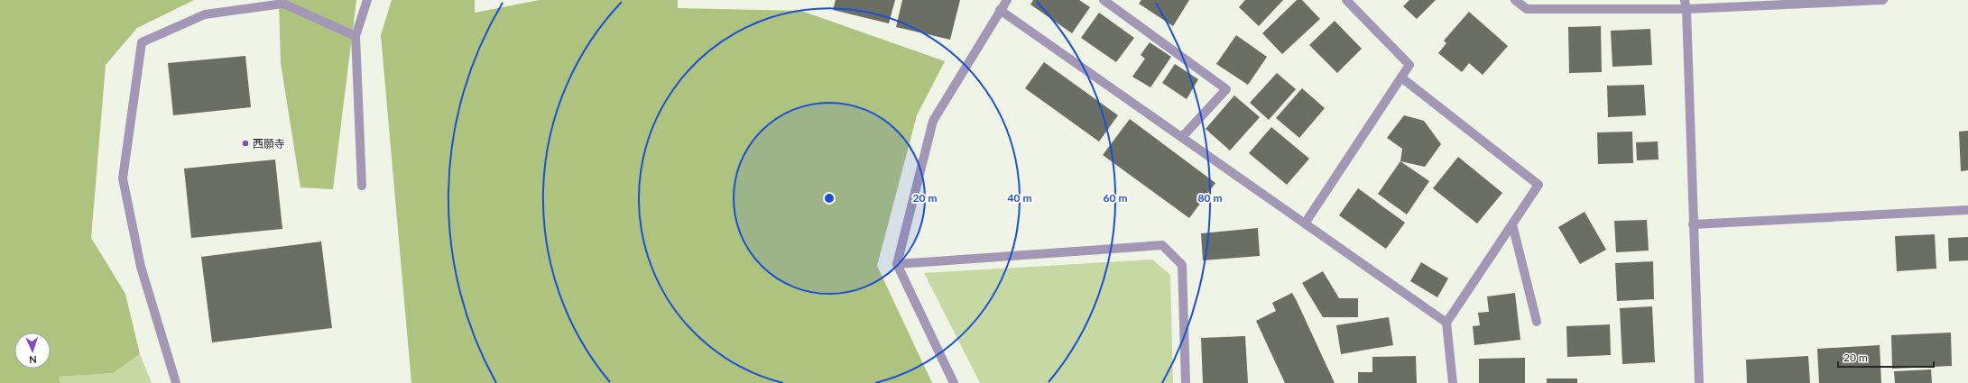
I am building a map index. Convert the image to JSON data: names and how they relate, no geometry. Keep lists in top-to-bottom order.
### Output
{
  "places": ["西願寺"],
  "scale_bar": "20 m",
  "north": "bottom",
  "rings": [
    "20 m",
    "40 m",
    "60 m",
    "80 m"
  ]
}
